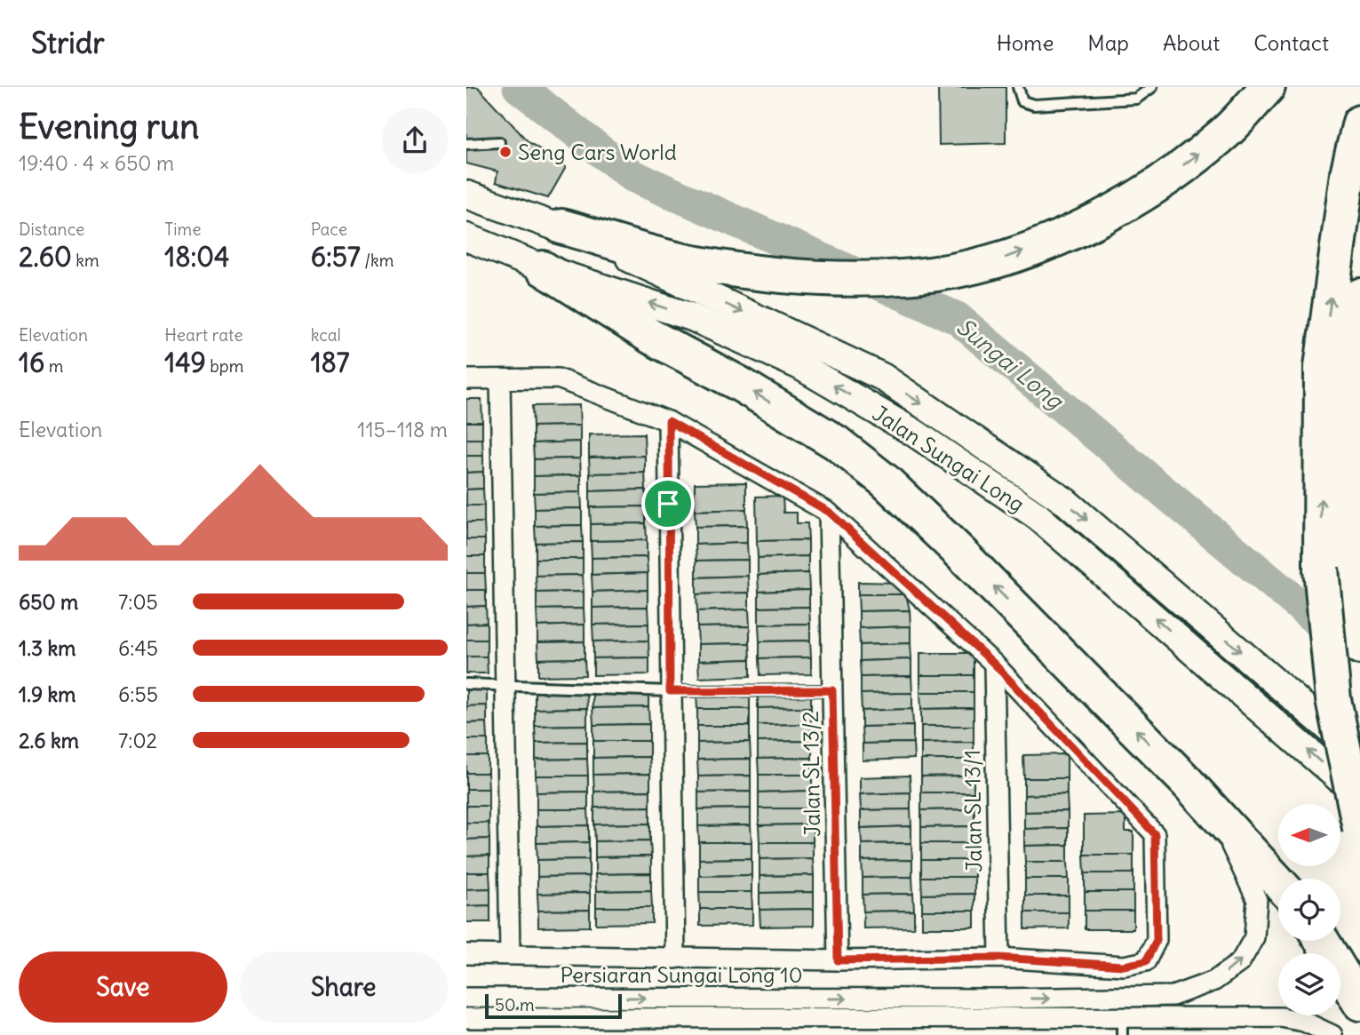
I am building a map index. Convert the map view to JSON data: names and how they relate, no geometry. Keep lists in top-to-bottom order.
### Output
{
  "streets": {
    "street": [
      "Jalan Sungai Long",
      "Jalan SL 13/2",
      "Jalan SL 13/1",
      "Persiaran Sungai Long 10"
    ]
  },
  "water": ["Sungai Long"],
  "places": ["Seng Cars World"],
  "scale_bar": "50 m",
  "north": "left",
  "page": {
    "header": "Stridr",
    "nav": [
      "Home",
      "Map",
      "About",
      "Contact"
    ],
    "heading": ["Evening run", "19:40 · 4 × 650 m"],
    "stats": [
      ["Distance", "2.60 km"],
      ["Time", "18:04"],
      ["Pace", "6:57 /km"],
      ["Elevation", "16 m"],
      ["Heart rate", "149 bpm"],
      ["kcal", "187"]
    ],
    "chart": ["Elevation", "115–118 m"],
    "list": [
      {
        "name": "650 m",
        "note": "7:05"
      },
      {
        "name": "1.3 km",
        "note": "6:45"
      },
      {
        "name": "1.9 km",
        "note": "6:55"
      },
      {
        "name": "2.6 km",
        "note": "7:02"
      }
    ],
    "buttons": ["Save", "Share"],
    "scale": "50 m"
  }
}
